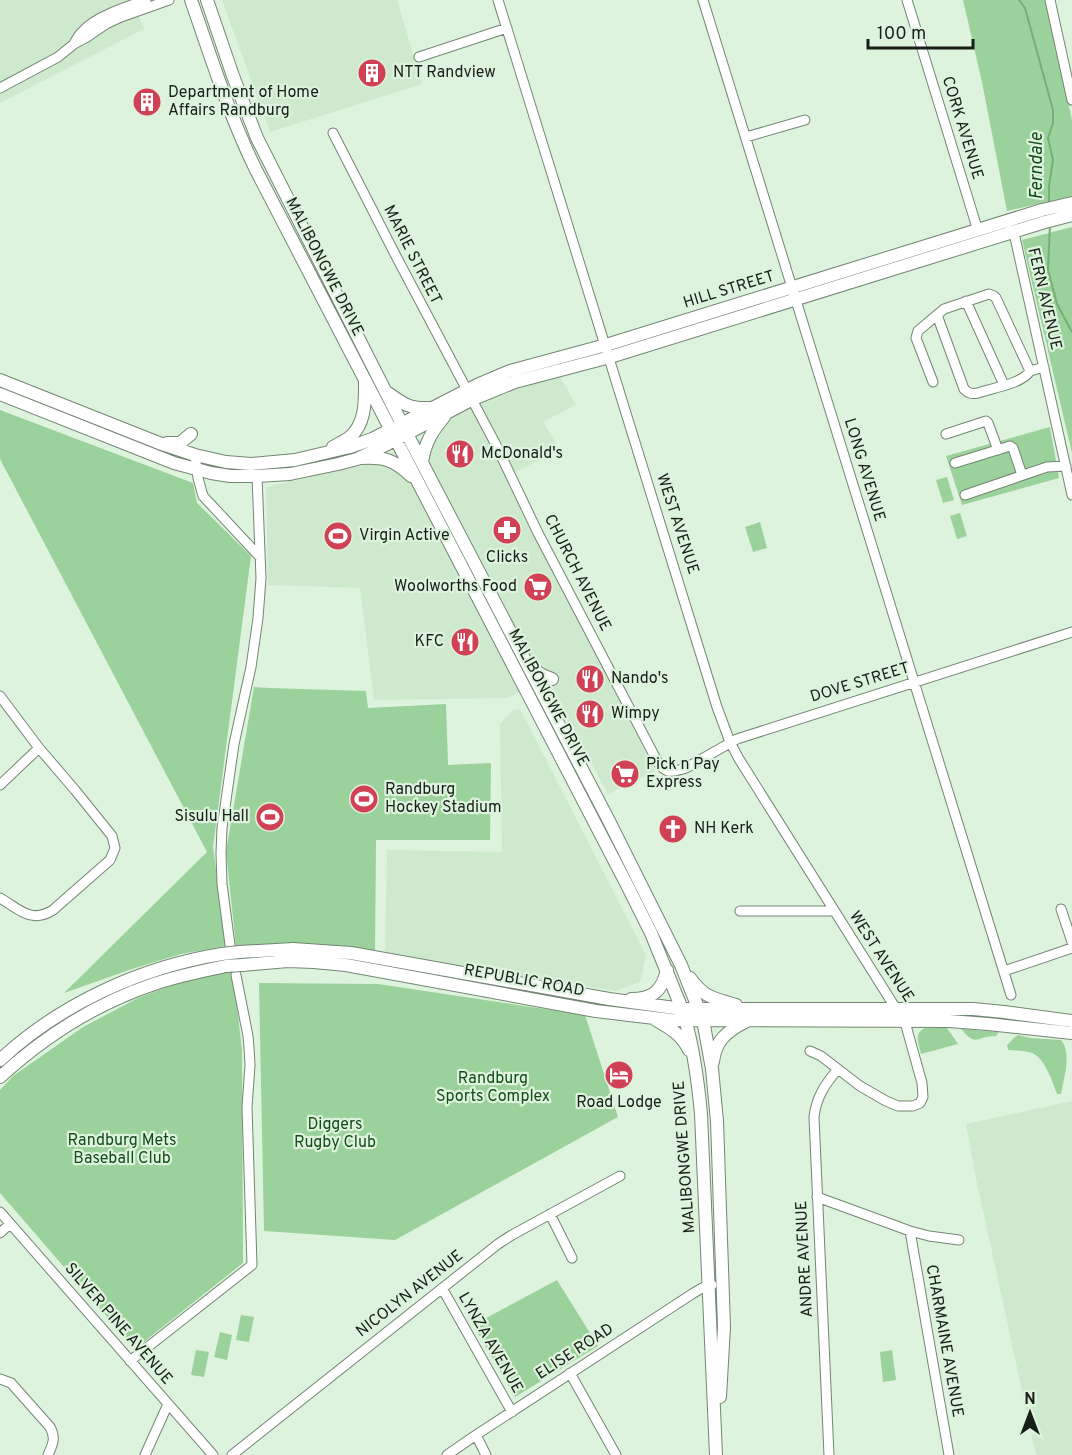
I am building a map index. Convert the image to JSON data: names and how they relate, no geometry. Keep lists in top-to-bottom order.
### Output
{
  "streets": {
    "main road": ["MALIBONGWE DRIVE", "HILL STREET", "REPUBLIC ROAD"],
    "street": [
      "CORK AVENUE",
      "MARIE STREET",
      "FERN AVENUE",
      "LONG AVENUE",
      "WEST AVENUE",
      "CHURCH AVENUE",
      "DOVE STREET",
      "ANDRE AVENUE",
      "NICOLYN AVENUE",
      "SILVER PINE AVENUE",
      "CHARMAINE AVENUE",
      "LYNZA AVENUE",
      "ELISE ROAD"
    ]
  },
  "crossings": [
    ["CORK AVENUE", "HILL STREET"],
    ["MARIE STREET", "HILL STREET"],
    ["MARIE STREET", "CHURCH AVENUE"],
    ["MALIBONGWE DRIVE", "HILL STREET"],
    ["MALIBONGWE DRIVE", "REPUBLIC ROAD"],
    ["MALIBONGWE DRIVE", "ELISE ROAD"],
    ["HILL STREET", "FERN AVENUE"],
    ["HILL STREET", "LONG AVENUE"],
    ["HILL STREET", "WEST AVENUE"],
    ["HILL STREET", "CHURCH AVENUE"],
    ["LONG AVENUE", "DOVE STREET"],
    ["WEST AVENUE", "DOVE STREET"],
    ["WEST AVENUE", "REPUBLIC ROAD"],
    ["WEST AVENUE", "ANDRE AVENUE"],
    ["CHURCH AVENUE", "DOVE STREET"],
    ["NICOLYN AVENUE", "LYNZA AVENUE"],
    ["LYNZA AVENUE", "ELISE ROAD"]
  ],
  "water": ["Ferndale"],
  "parks": ["Randburg Sports Complex", "Diggers Rugby Club", "Randburg Mets Baseball Club"],
  "places": {
    "building": ["NTT Randview", "Department of Home Affairs Randburg"],
    "restaurant": [
      "McDonald's",
      "KFC",
      "Nando's",
      "Wimpy"
    ],
    "pharmacy": ["Clicks"],
    "sports": ["Virgin Active", "Randburg Hockey Stadium", "Sisulu Hall"],
    "supermarket": ["Woolworths Food", "Pick n Pay Express"],
    "church": ["NH Kerk"],
    "hotel": ["Road Lodge"]
  },
  "scale_bar": "100 m",
  "north": "top"
}
